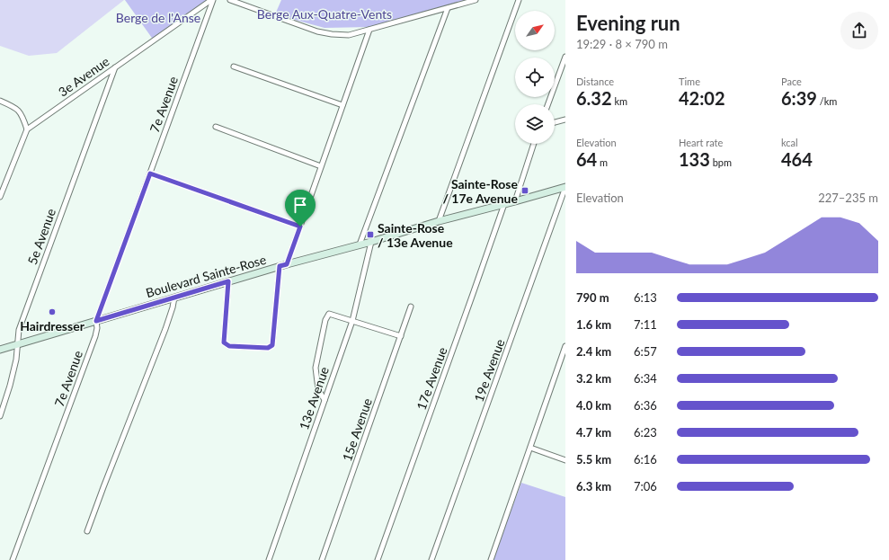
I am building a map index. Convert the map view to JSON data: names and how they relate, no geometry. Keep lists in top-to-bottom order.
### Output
{
  "streets": {
    "street": [
      "3e Avenue",
      "7e Avenue",
      "5e Avenue",
      "Boulevard Sainte-Rose",
      "19e Avenue",
      "17e Avenue",
      "13e Avenue",
      "15e Avenue"
    ]
  },
  "crossings": [
    ["3e Avenue", "7e Avenue"],
    ["3e Avenue", "5e Avenue"],
    ["7e Avenue", "Boulevard Sainte-Rose"],
    ["5e Avenue", "Boulevard Sainte-Rose"],
    ["Boulevard Sainte-Rose", "19e Avenue"],
    ["Boulevard Sainte-Rose", "17e Avenue"],
    ["Boulevard Sainte-Rose", "13e Avenue"]
  ],
  "parks": ["Berge Aux-Quatre-Vents", "Berge de l'Anse"],
  "places": {
    "transit": ["Sainte-Rose / 17e Avenue", "Sainte-Rose / 13e Avenue"],
    "other": ["Hairdresser"]
  },
  "north": "top right",
  "page": {
    "heading": ["Evening run", "19:29 · 8 × 790 m"],
    "stats": [
      ["Distance", "6.32 km"],
      ["Time", "42:02"],
      ["Pace", "6:39 /km"],
      ["Elevation", "64 m"],
      ["Heart rate", "133 bpm"],
      ["kcal", "464"]
    ],
    "chart": ["Elevation", "227–235 m"],
    "list": [
      {
        "name": "790 m",
        "note": "6:13"
      },
      {
        "name": "1.6 km",
        "note": "7:11"
      },
      {
        "name": "2.4 km",
        "note": "6:57"
      },
      {
        "name": "3.2 km",
        "note": "6:34"
      },
      {
        "name": "4.0 km",
        "note": "6:36"
      },
      {
        "name": "4.7 km",
        "note": "6:23"
      },
      {
        "name": "5.5 km",
        "note": "6:16"
      },
      {
        "name": "6.3 km",
        "note": "7:06"
      }
    ]
  }
}
